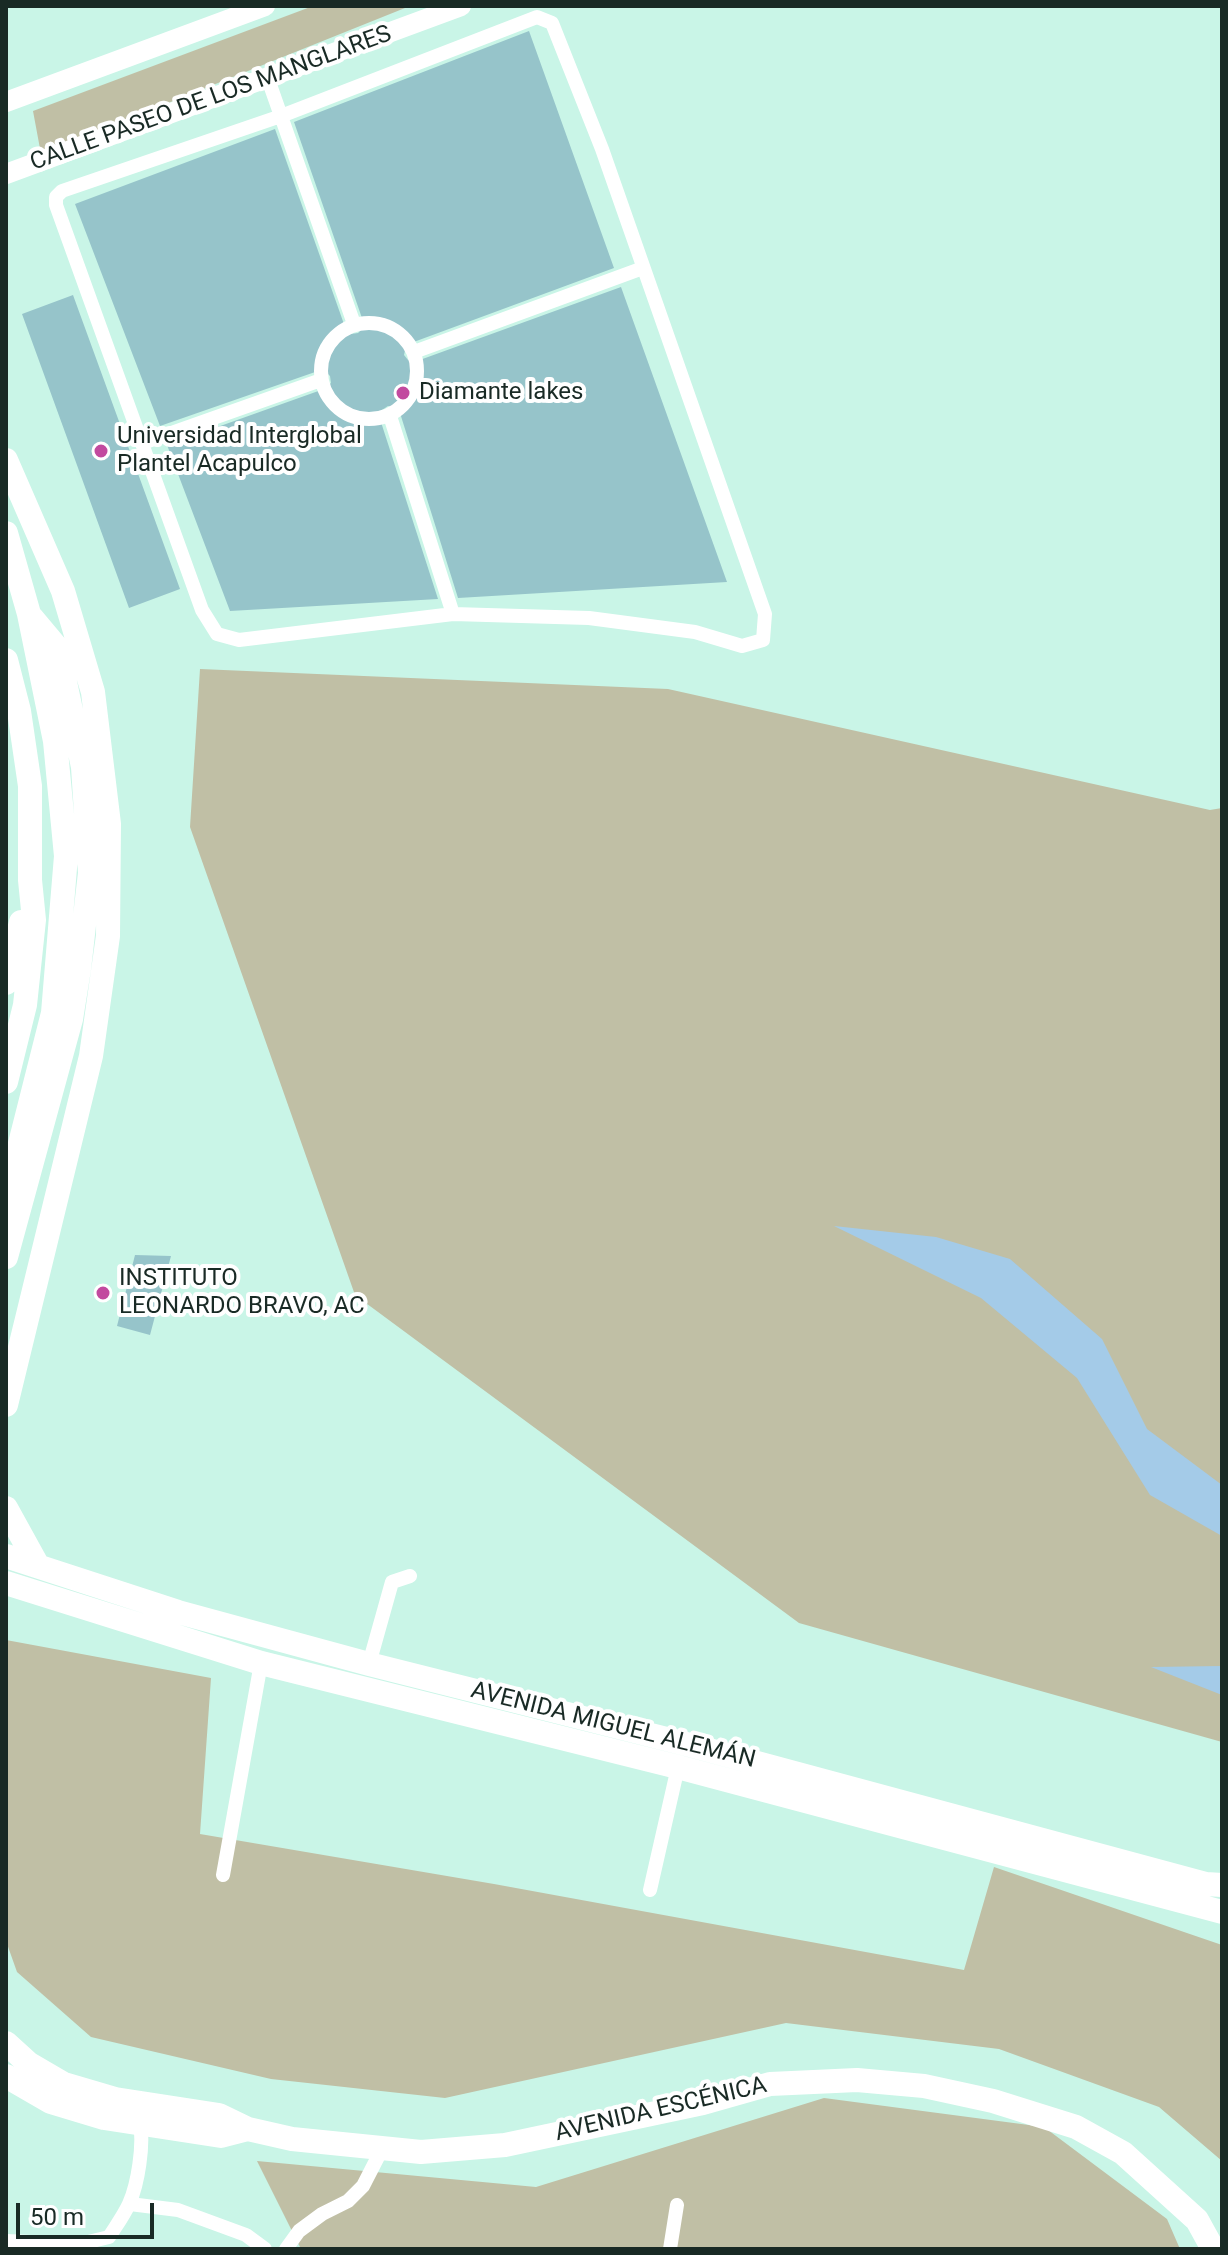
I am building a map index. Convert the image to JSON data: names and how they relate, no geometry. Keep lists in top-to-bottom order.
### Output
{
  "streets": {
    "main road": ["CALLE PASEO DE LOS MANGLARES", "AVENIDA MIGUEL ALEMÁN", "AVENIDA ESCÉNICA"]
  },
  "places": ["Diamante lakes", "Universidad Interglobal Plantel Acapulco", "INSTITUTO LEONARDO BRAVO, AC"],
  "scale_bar": "50 m"
}
